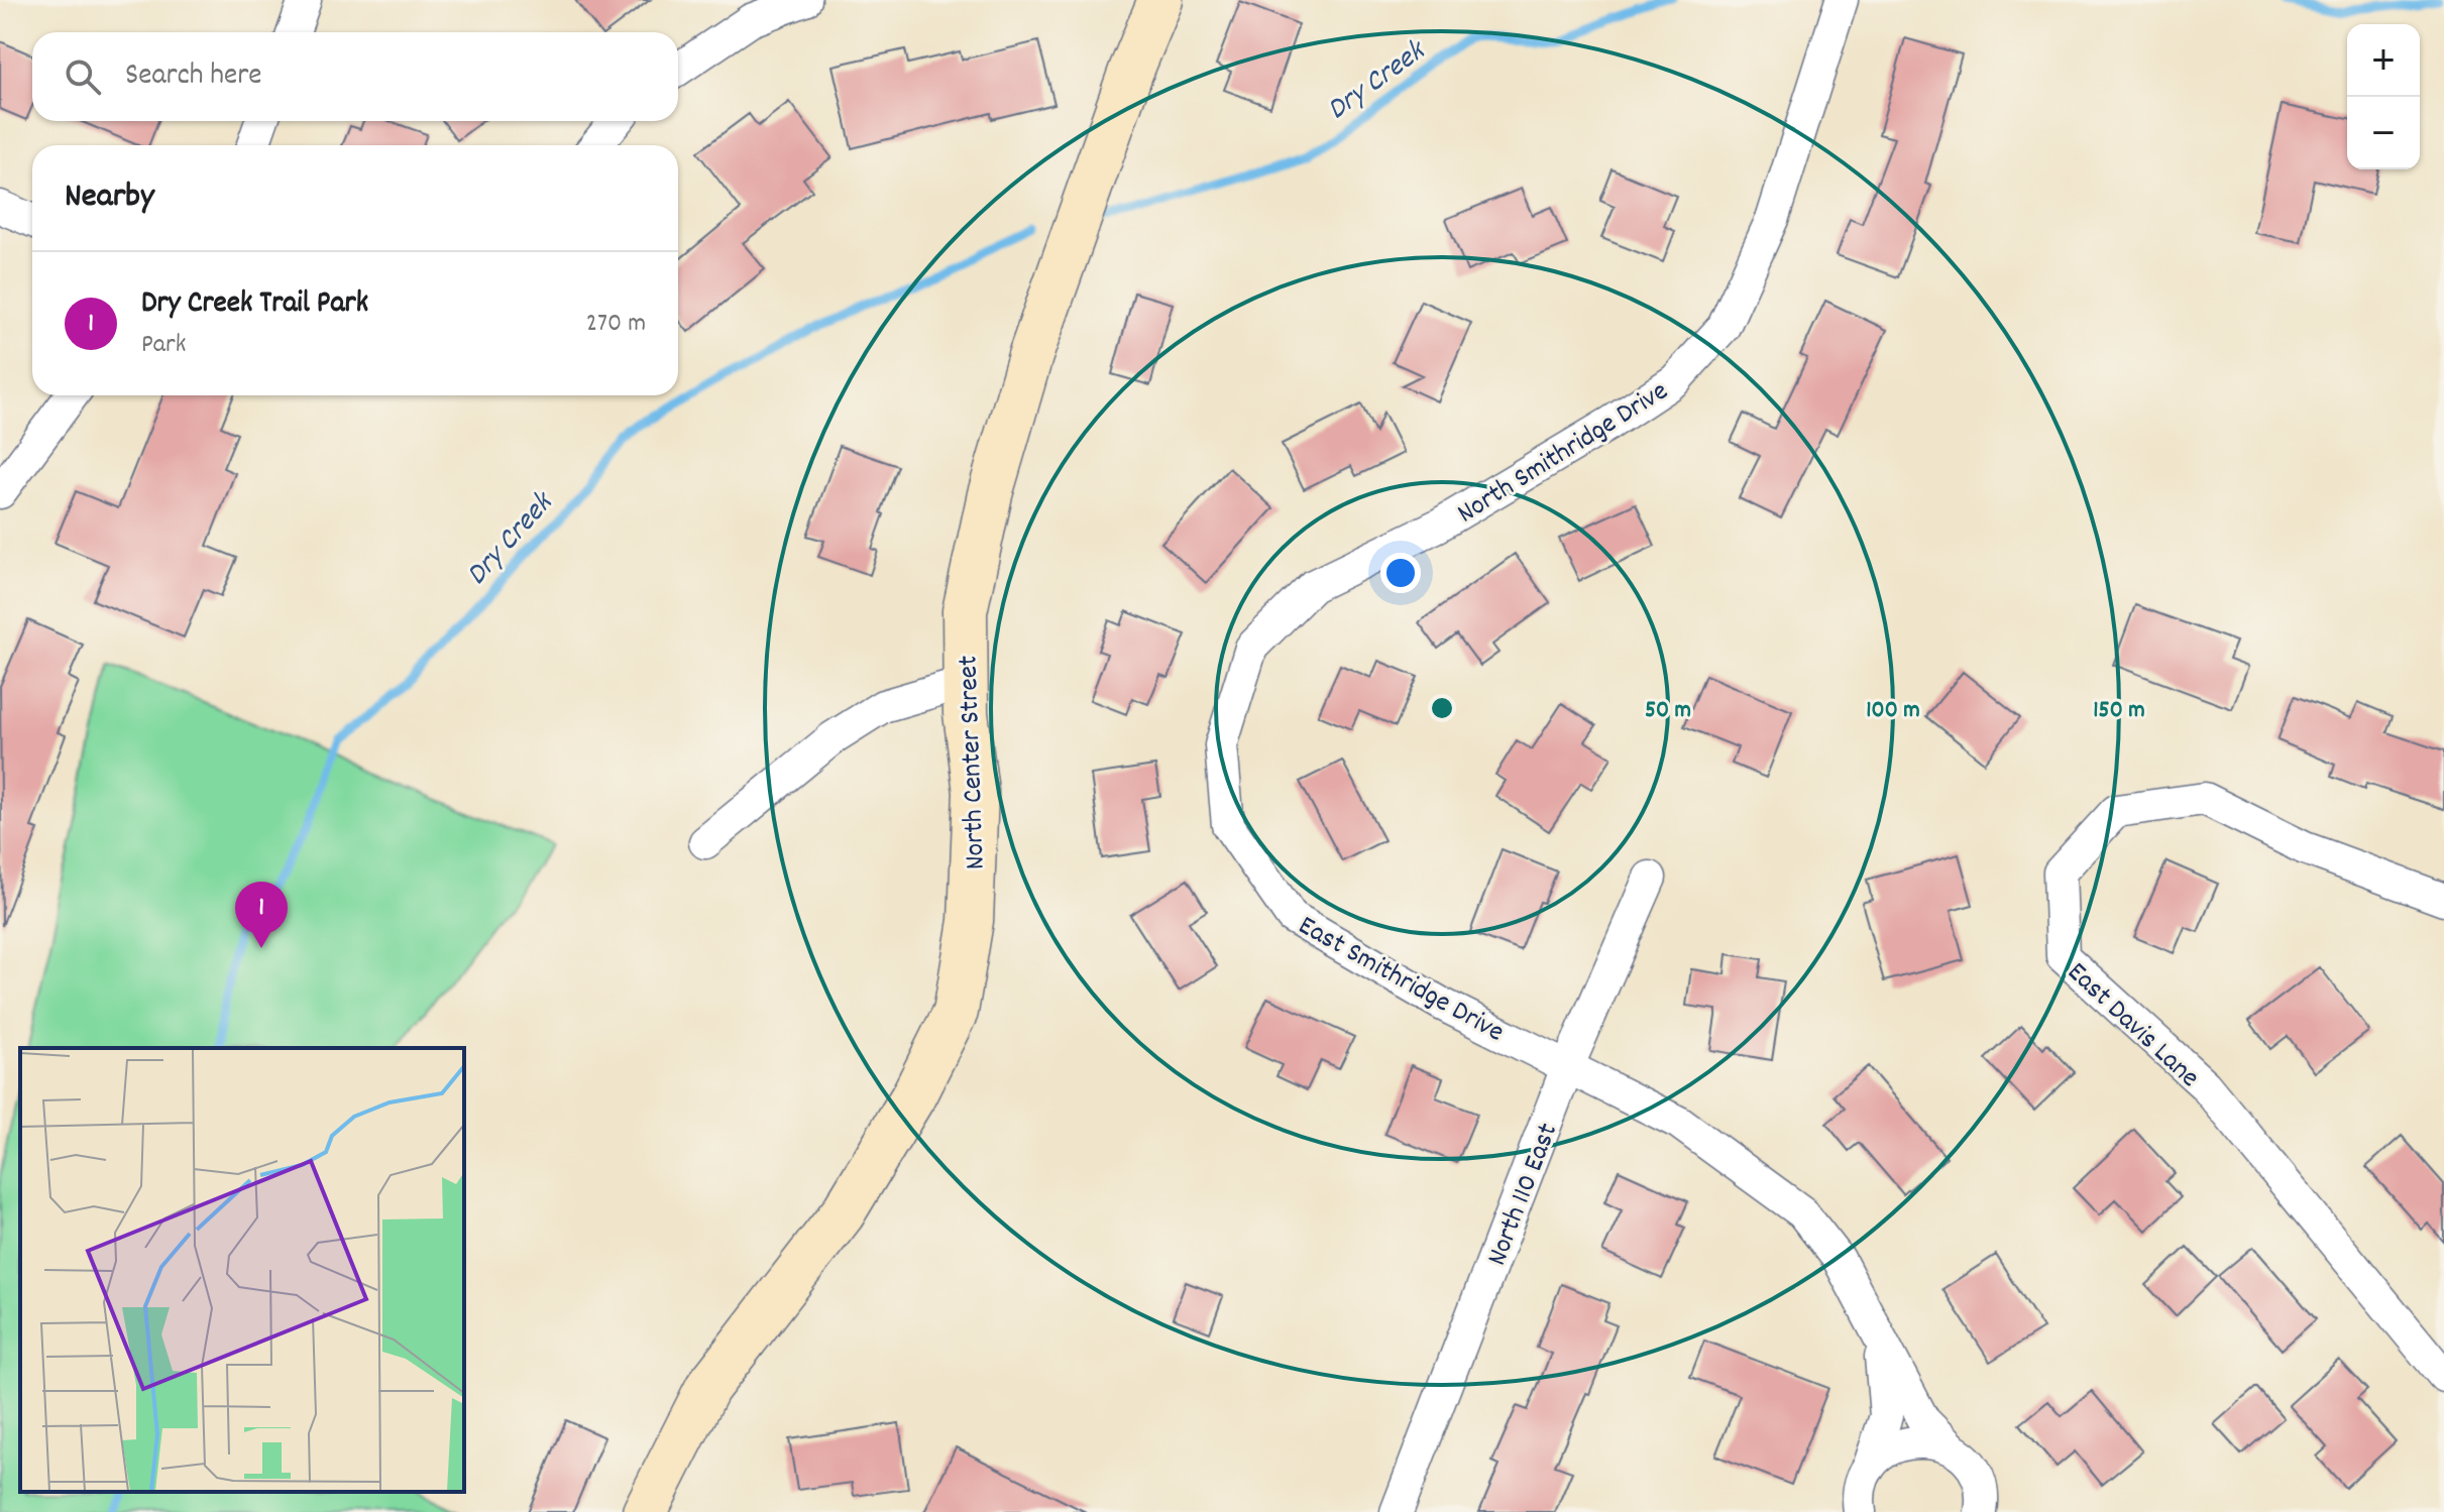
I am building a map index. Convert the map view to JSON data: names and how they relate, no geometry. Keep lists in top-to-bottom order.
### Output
{
  "streets": {
    "street": [
      "North Smithridge Drive",
      "North Center Street",
      "East Smithridge Drive",
      "East Davis Lane",
      "North 110 East"
    ]
  },
  "crossings": [
    ["North Smithridge Drive", "East Smithridge Drive"],
    ["East Smithridge Drive", "North 110 East"]
  ],
  "water": ["Dry Creek"],
  "page": {
    "map_buttons": ["+", "−"],
    "search": "Search here",
    "heading": "Nearby",
    "list": [
      {
        "mark": "1",
        "name": "Dry Creek Trail Park",
        "note": "Park",
        "value": "270 m"
      }
    ],
    "pins": "1"
  },
  "rings": ["50 m", "100 m", "150 m"]
}
